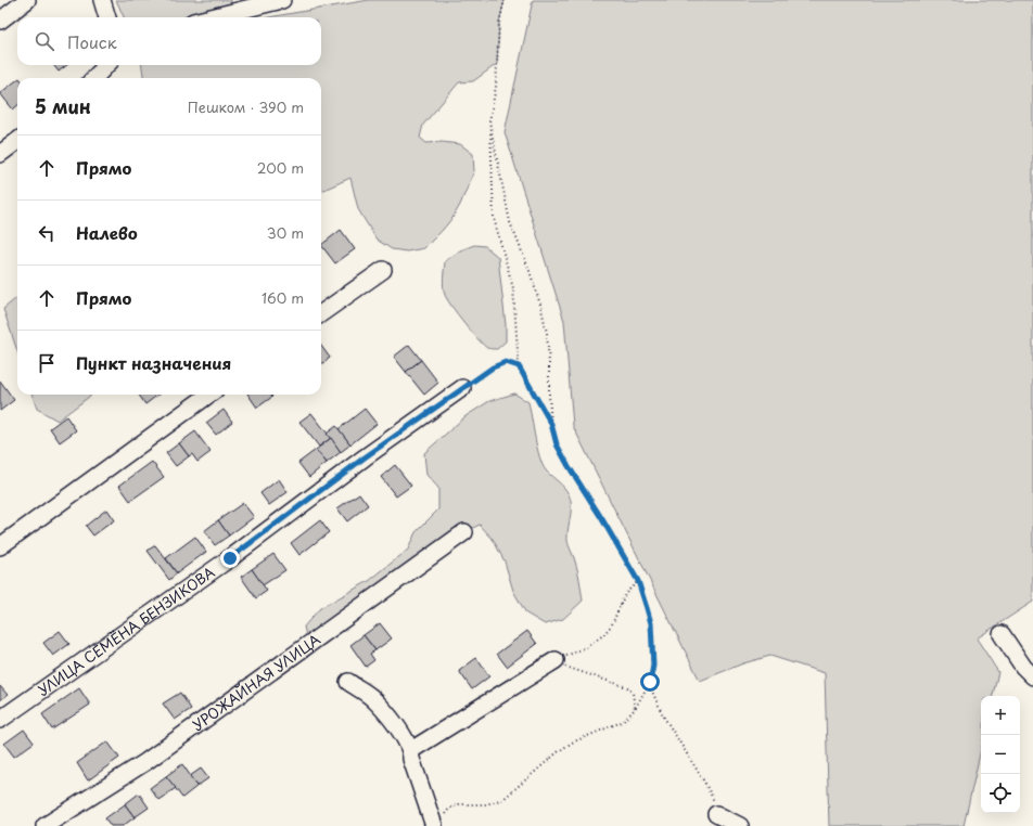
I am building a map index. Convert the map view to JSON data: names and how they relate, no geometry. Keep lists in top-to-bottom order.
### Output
{
  "streets": {
    "street": ["УЛИЦА СЕМЁНА БЕНЗИКОВА", "УРОЖАЙНАЯ УЛИЦА"]
  },
  "page": {
    "search": "Поиск",
    "heading": ["5 мин", "Пешком · 390 m"],
    "list": [
      ["Прямо", "200 m"],
      ["Налево", "30 m"],
      ["Прямо", "160 m"],
      "Пункт назначения"
    ],
    "map_buttons": ["+", "−"]
  }
}
